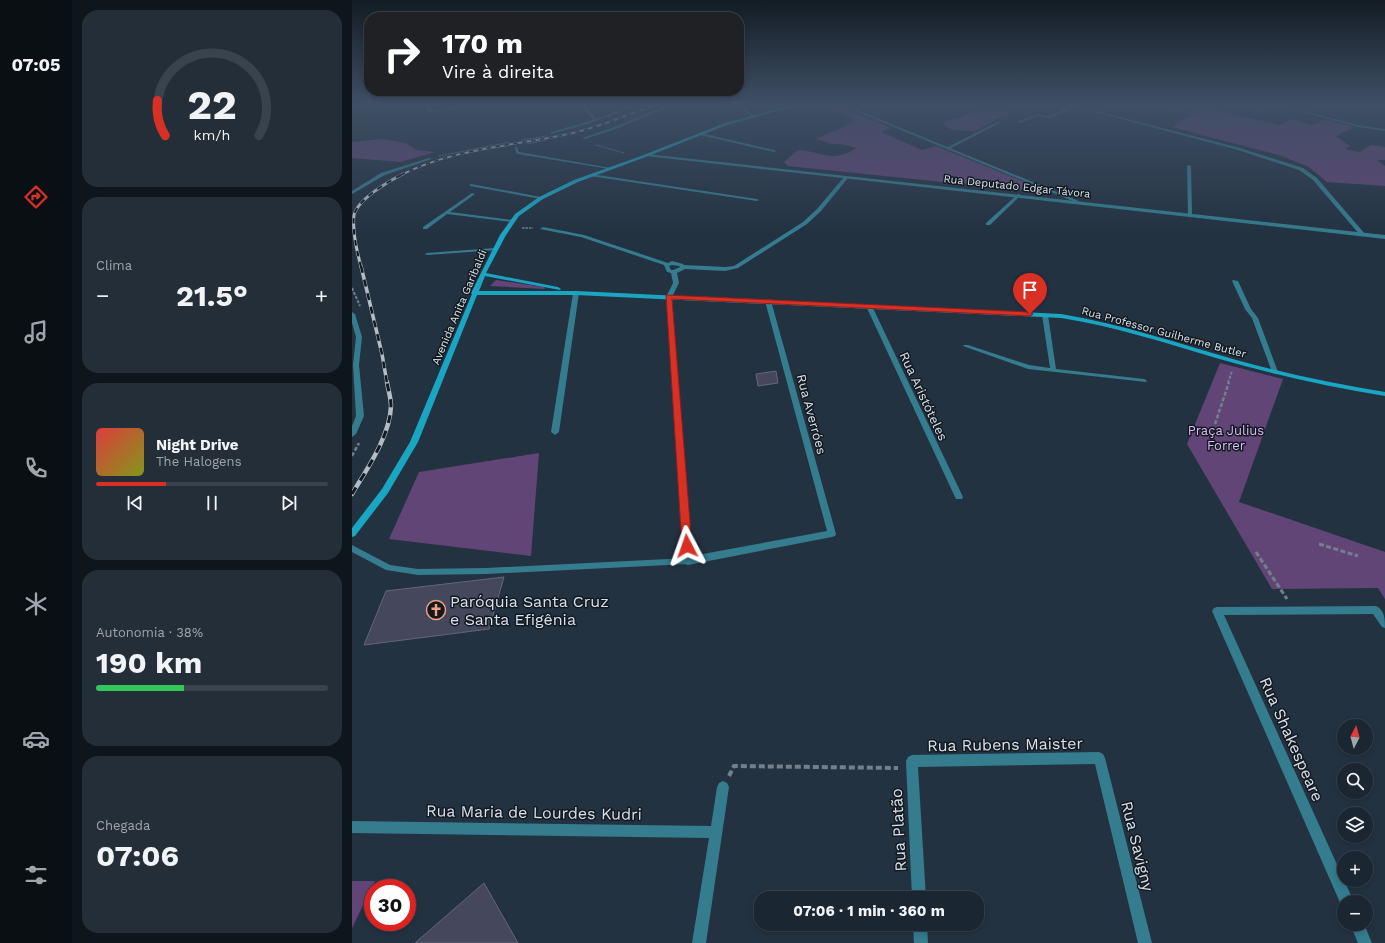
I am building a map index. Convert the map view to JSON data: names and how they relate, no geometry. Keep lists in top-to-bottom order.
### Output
{
  "streets": {
    "main road": ["Avenida Anita Garibaldi", "Rua Professor Guilherme Butler"],
    "street": [
      "Rua Deputado Edgar Távora",
      "Rua Aristóteles",
      "Rua Averróes",
      "Rua Shakespeare",
      "Rua Rubens Maister",
      "Rua Maria de Lourdes Kudri",
      "Rua Platão",
      "Rua Savigny"
    ]
  },
  "crossings": [
    ["Rua Deputado Edgar Távora", "Avenida Anita Garibaldi"],
    ["Avenida Anita Garibaldi", "Rua Professor Guilherme Butler"],
    ["Rua Professor Guilherme Butler", "Rua Aristóteles"],
    ["Rua Professor Guilherme Butler", "Rua Averróes"],
    ["Rua Rubens Maister", "Rua Platão"],
    ["Rua Rubens Maister", "Rua Savigny"]
  ],
  "parks": ["Praça Julius Forrer"],
  "places": {
    "church": ["Paróquia Santa Cruz e Santa Efigênia"]
  },
  "north": "top",
  "page": {
    "tabs": "07:05",
    "turn": ["170 m", "Vire à direita"],
    "tile": [
      "Clima",
      ["Autonomia · 38%", "190 km"],
      ["Chegada", "07:06"]
    ],
    "heat": ["−", "21.5°", "+"],
    "song": ["Night Drive", "The Halogens"],
    "map_buttons": ["+", "−"],
    "limit": "30",
    "trip": "07:06 · 1 min · 360 m",
    "gauge": ["22", "km/h"]
  }
}
